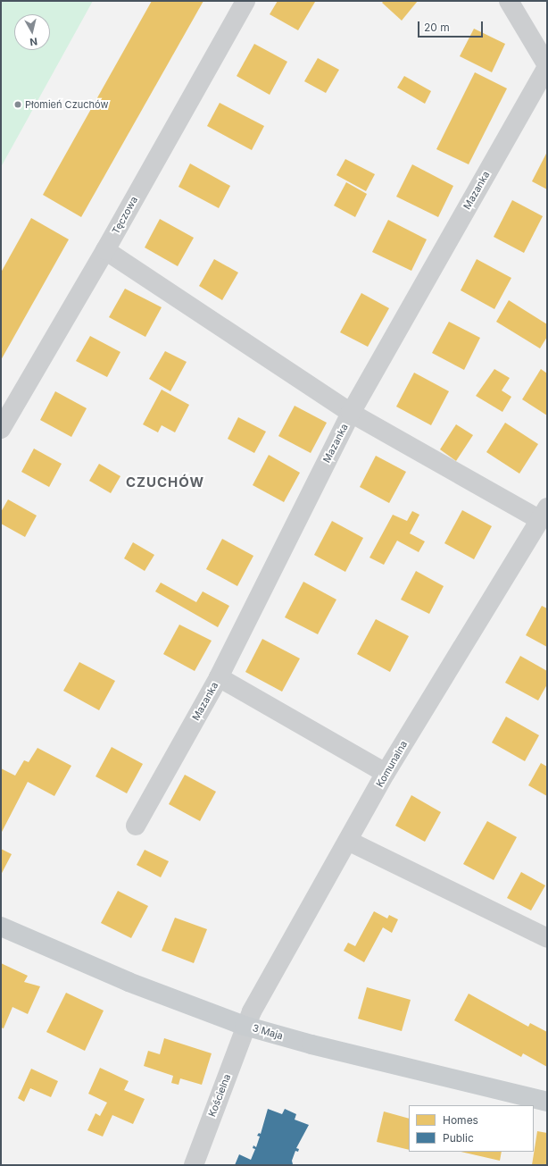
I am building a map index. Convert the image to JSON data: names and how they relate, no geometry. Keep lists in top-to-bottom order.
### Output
{
  "streets": {
    "main road": ["3 Maja"],
    "street": [
      "Mazanka",
      "Tęczowa",
      "Komunalna",
      "Kościelna"
    ]
  },
  "crossings": [
    ["Komunalna", "3 Maja"],
    ["Komunalna", "Kościelna"],
    ["3 Maja", "Kościelna"]
  ],
  "districts": ["CZUCHÓW"],
  "places": ["Płomień Czuchów"],
  "legend": ["Homes", "Public"],
  "scale_bar": "20 m",
  "north": "bottom"
}
